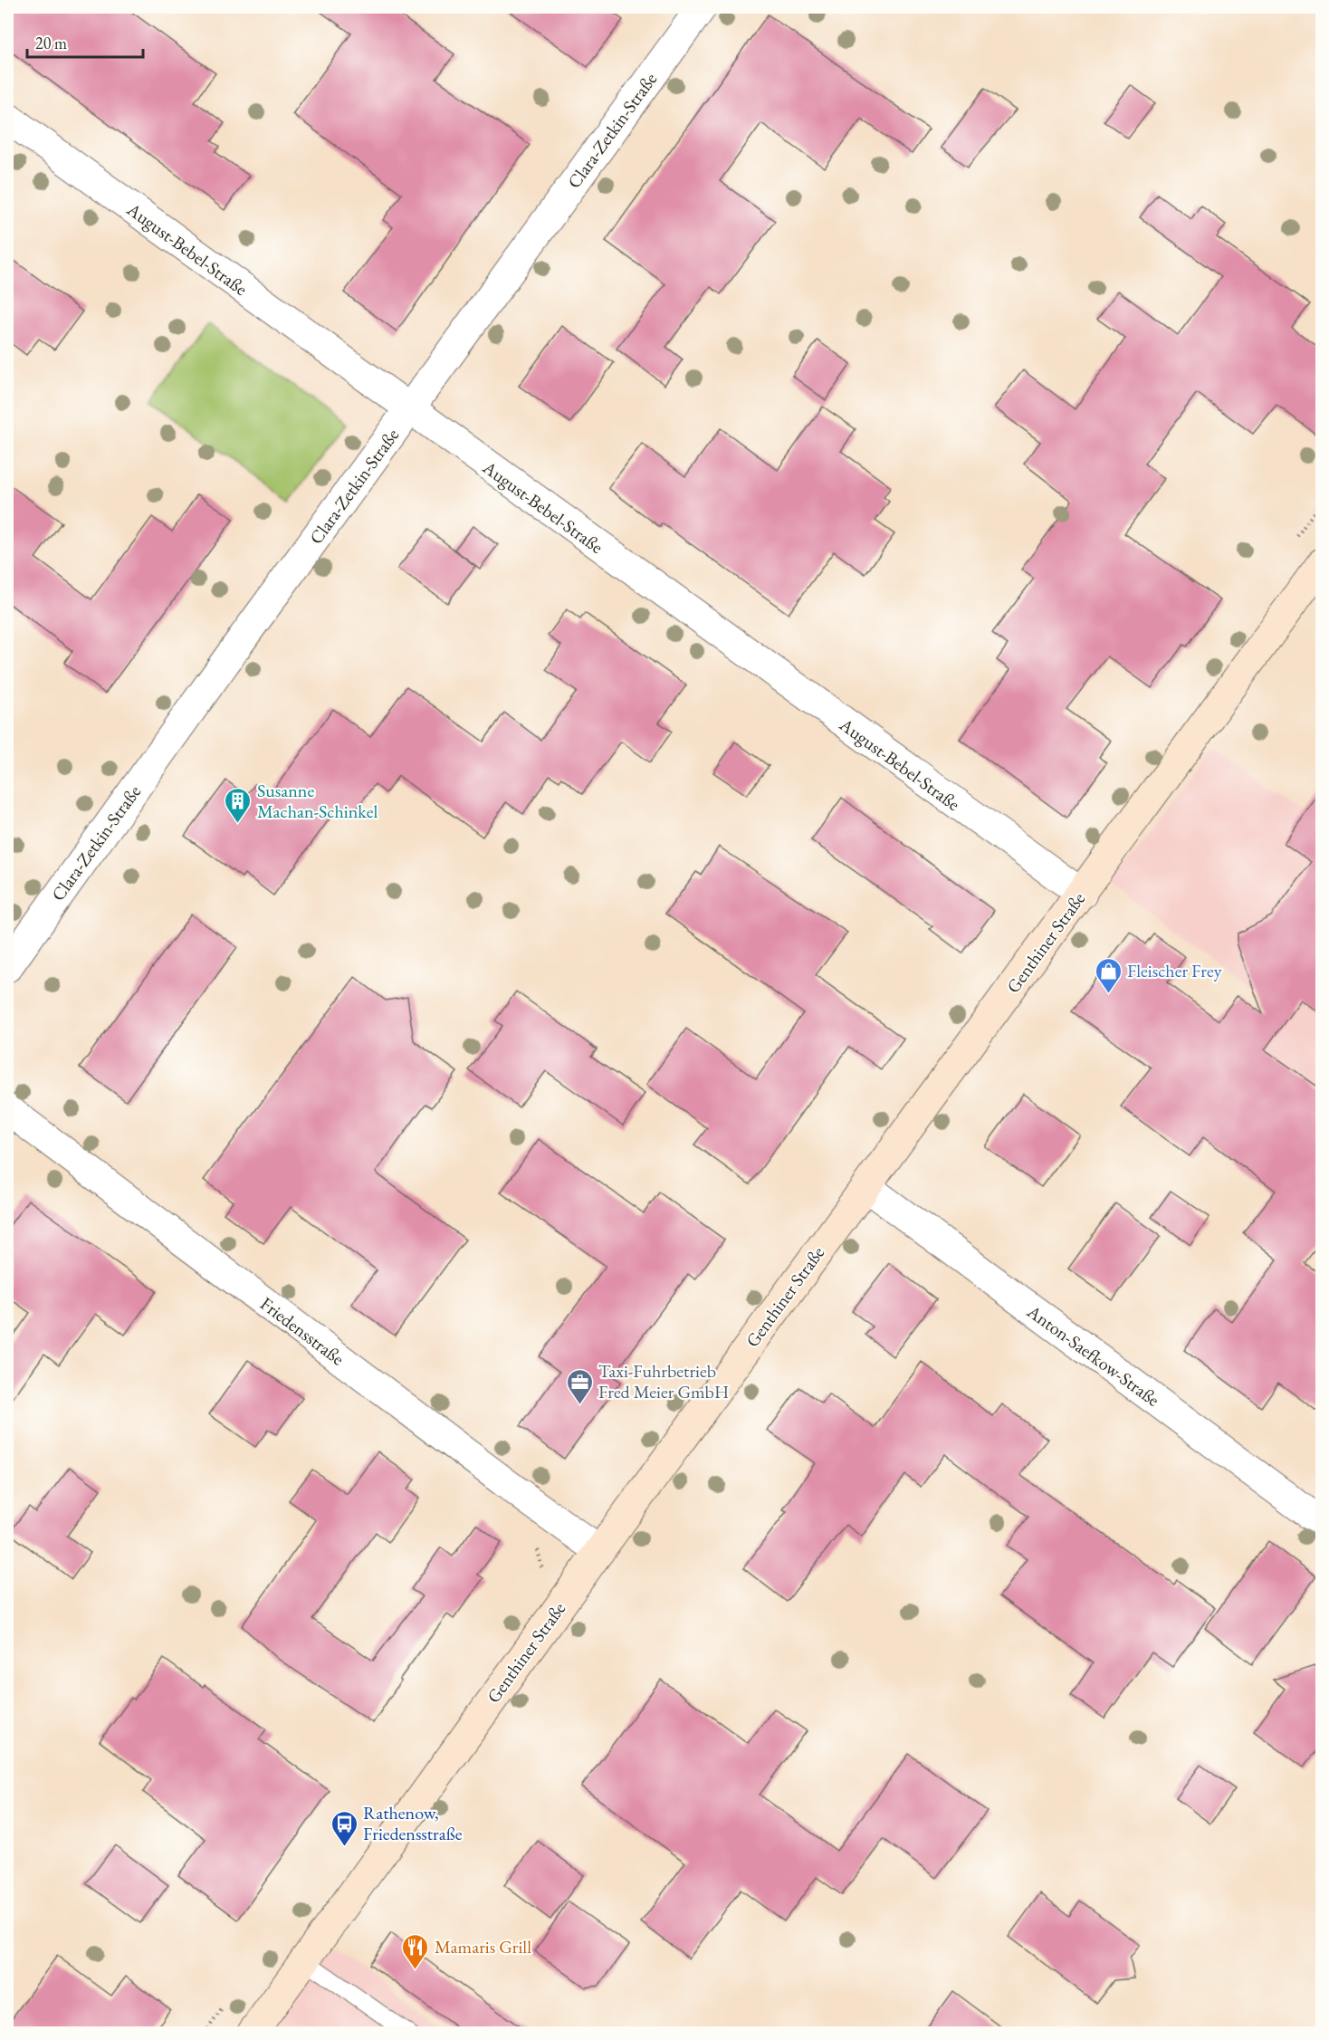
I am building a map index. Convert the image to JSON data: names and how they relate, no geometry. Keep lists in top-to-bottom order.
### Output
{
  "streets": {
    "main road": ["Genthiner Straße"],
    "street": [
      "Clara-Zetkin-Straße",
      "August-Bebel-Straße",
      "Friedensstraße",
      "Anton-Saefkow-Straße"
    ]
  },
  "crossings": [
    ["Clara-Zetkin-Straße", "August-Bebel-Straße"],
    ["August-Bebel-Straße", "Genthiner Straße"],
    ["Genthiner Straße", "Friedensstraße"],
    ["Genthiner Straße", "Anton-Saefkow-Straße"]
  ],
  "places": {
    "building": ["Susanne Machan-Schinkel"],
    "shop": ["Fleischer Frey"],
    "office": ["Taxi-Fuhrbetrieb Fred Meier GmbH"],
    "bus stop": ["Rathenow, Friedensstraße"],
    "restaurant": ["Mamaris Grill"]
  },
  "scale_bar": "20 m"
}
